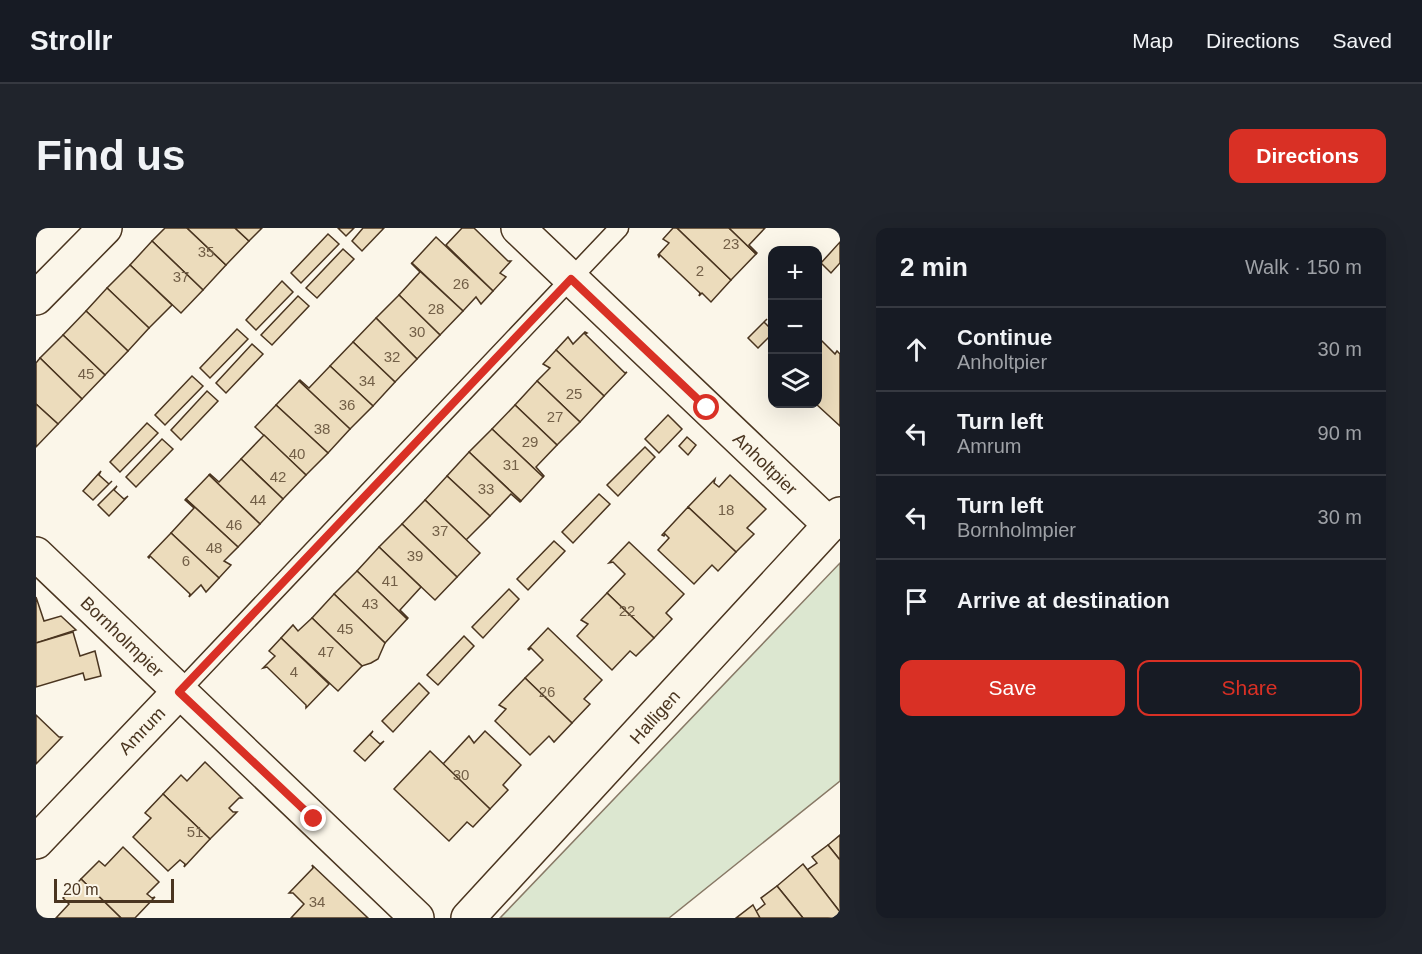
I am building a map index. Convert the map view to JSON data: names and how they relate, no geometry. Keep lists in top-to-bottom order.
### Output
{
  "streets": {
    "street": [
      "Anholtpier",
      "Bornholmpier",
      "Halligen",
      "Amrum"
    ]
  },
  "crossings": [
    ["Anholtpier", "Halligen"],
    ["Anholtpier", "Amrum"],
    ["Bornholmpier", "Amrum"]
  ],
  "house_numbers": [
    "23",
    "35",
    "2",
    "37",
    "26",
    "28",
    "30",
    "32",
    "45",
    "34",
    "25",
    "36",
    "27",
    "38",
    "29",
    "40",
    "31",
    "42",
    "33",
    "44",
    "18",
    "46",
    "37",
    "48",
    "39",
    "6",
    "41",
    "43",
    "22",
    "45",
    "47",
    "4",
    "26",
    "30",
    "51",
    "34"
  ],
  "scale_bar": "20 m",
  "page": {
    "header": "Strollr",
    "nav": ["Map", "Directions", "Saved"],
    "buttons": [
      "Directions",
      ["Save", "Share"]
    ],
    "title": "Find us",
    "heading": ["2 min", "Walk · 150 m"],
    "map_buttons": ["+", "−"],
    "list": [
      ["Continue", "Anholtpier", "30 m"],
      ["Turn left", "Amrum", "90 m"],
      ["Turn left", "Bornholmpier", "30 m"],
      "Arrive at destination"
    ],
    "scale": "20 m"
  }
}
